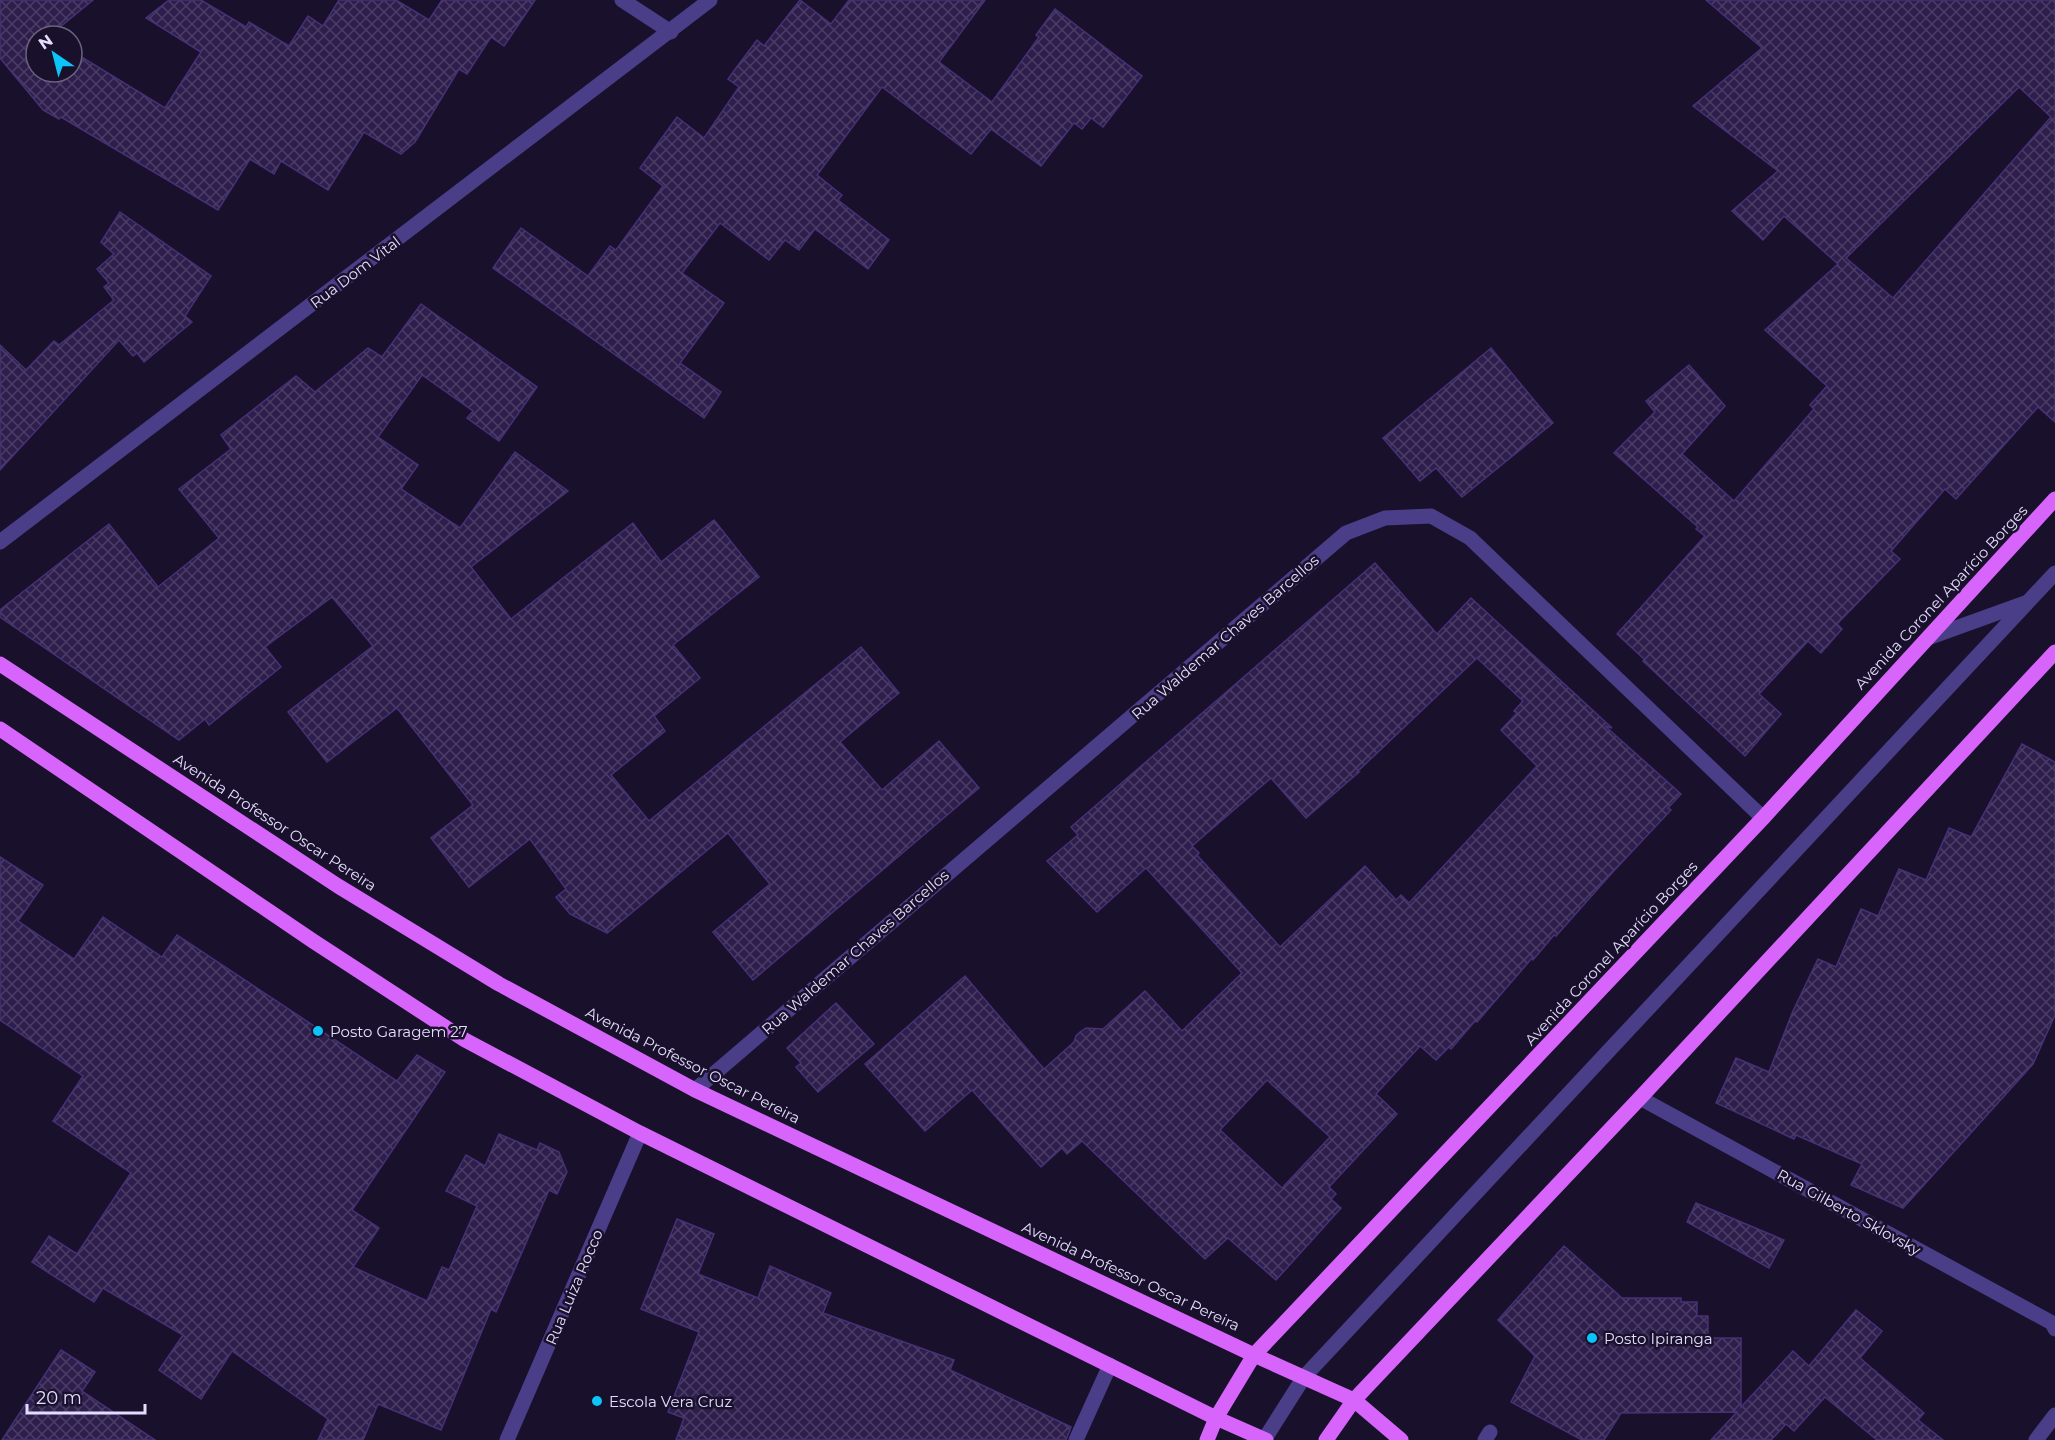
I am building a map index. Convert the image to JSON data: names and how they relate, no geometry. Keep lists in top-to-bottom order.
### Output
{
  "streets": {
    "main road": ["Avenida Coronel Aparício Borges", "Avenida Professor Oscar Pereira"],
    "street": [
      "Rua Dom Vital",
      "Rua Waldemar Chaves Barcellos",
      "Rua Gilberto Sklovsky",
      "Rua Luiza Rocco"
    ]
  },
  "crossings": [
    ["Avenida Coronel Aparício Borges", "Rua Waldemar Chaves Barcellos"],
    ["Avenida Coronel Aparício Borges", "Avenida Professor Oscar Pereira"],
    ["Rua Waldemar Chaves Barcellos", "Avenida Professor Oscar Pereira"]
  ],
  "places": ["Posto Garagem 27", "Posto Ipiranga", "Escola Vera Cruz"],
  "scale_bar": "20 m",
  "north": "top left"
}
